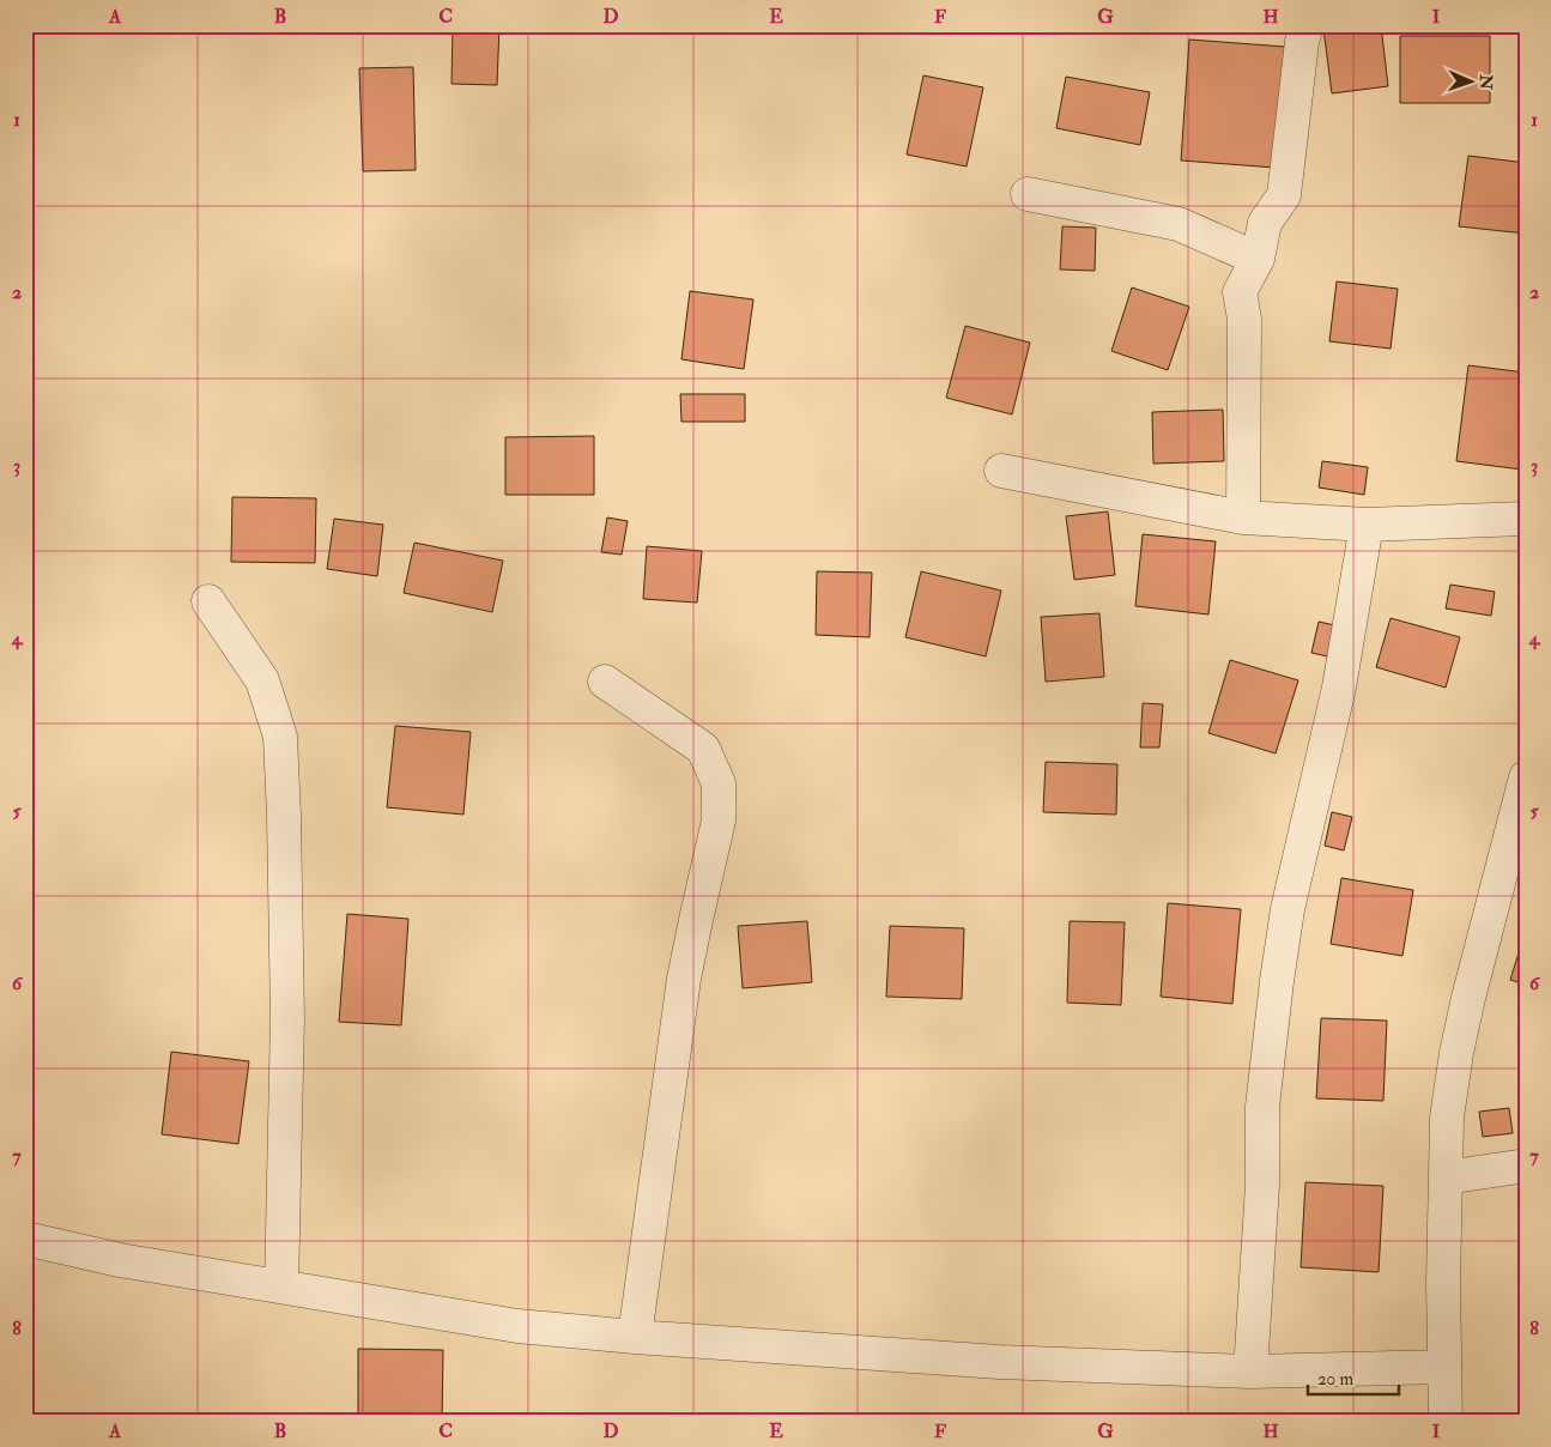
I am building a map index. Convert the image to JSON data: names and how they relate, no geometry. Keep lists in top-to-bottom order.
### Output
{
  "scale_bar": "20 m",
  "north": "right",
  "grid": {
    "columns": [
      "A",
      "B",
      "C",
      "D",
      "E",
      "F",
      "G",
      "H",
      "I"
    ],
    "rows": [
      "1",
      "2",
      "3",
      "4",
      "5",
      "6",
      "7",
      "8"
    ]
  }
}
